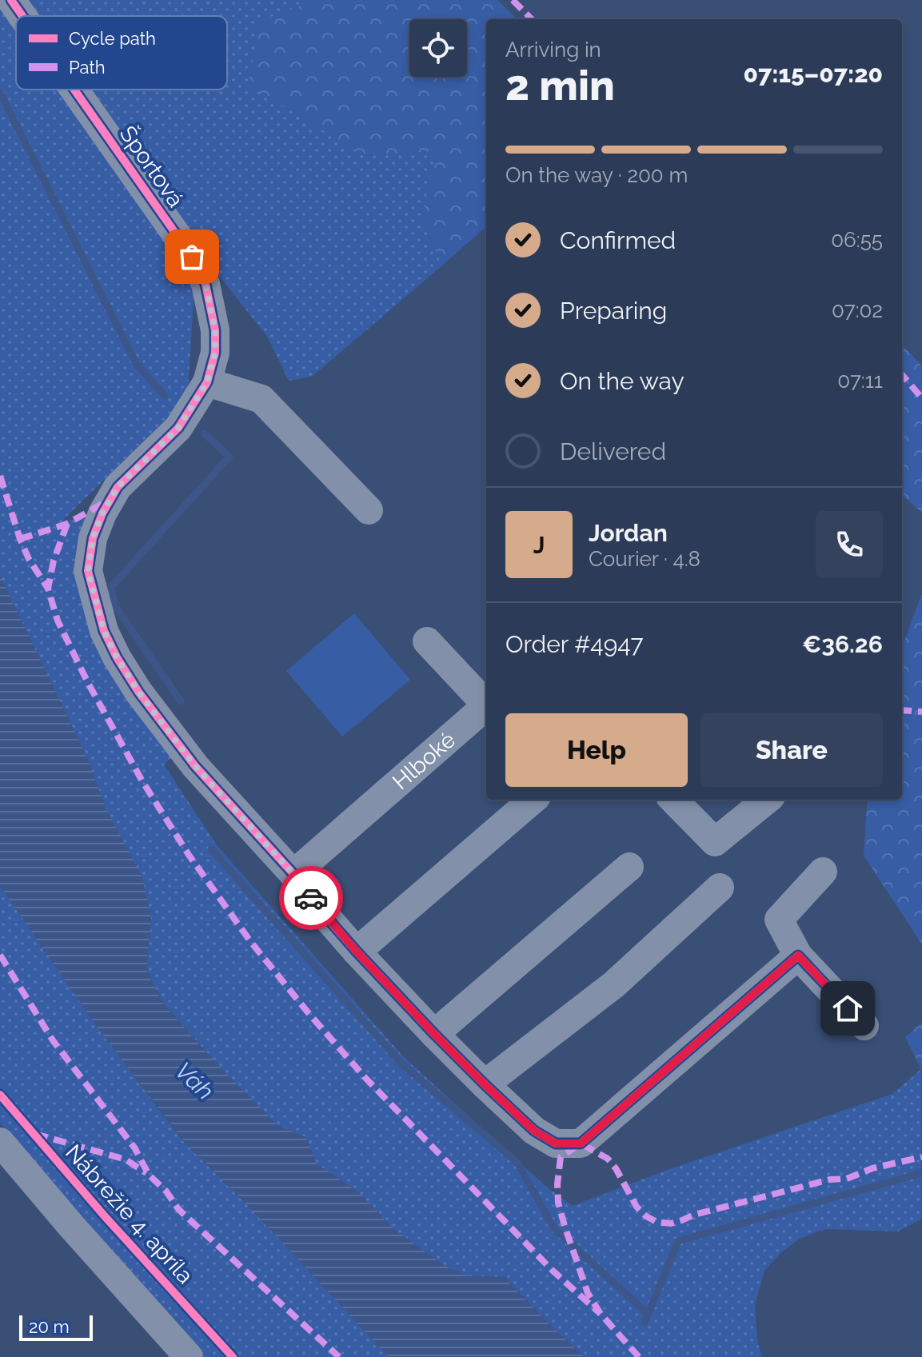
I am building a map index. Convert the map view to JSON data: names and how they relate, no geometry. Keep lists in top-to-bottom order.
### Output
{
  "streets": {
    "street": ["Športová", "Hlboké"],
    "cycle path": ["Nábrežie 4. apríla"]
  },
  "crossings": [
    ["Športová", "Hlboké"]
  ],
  "water": ["Váh"],
  "legend": ["Cycle path", "Path"],
  "scale_bar": "20 m",
  "page": {
    "heading": ["2 min", "Arriving in", "07:15–07:20"],
    "panel": [
      "Jordan",
      "Courier · 4.8",
      "Order #4947",
      "€36.26"
    ],
    "bar": "On the way · 200 m",
    "list": [
      ["Confirmed", "06:55"],
      ["Preparing", "07:02"],
      ["On the way", "07:11"],
      "Delivered"
    ],
    "round": "J",
    "buttons": ["Help", "Share"],
    "scale": "20 m"
  }
}
